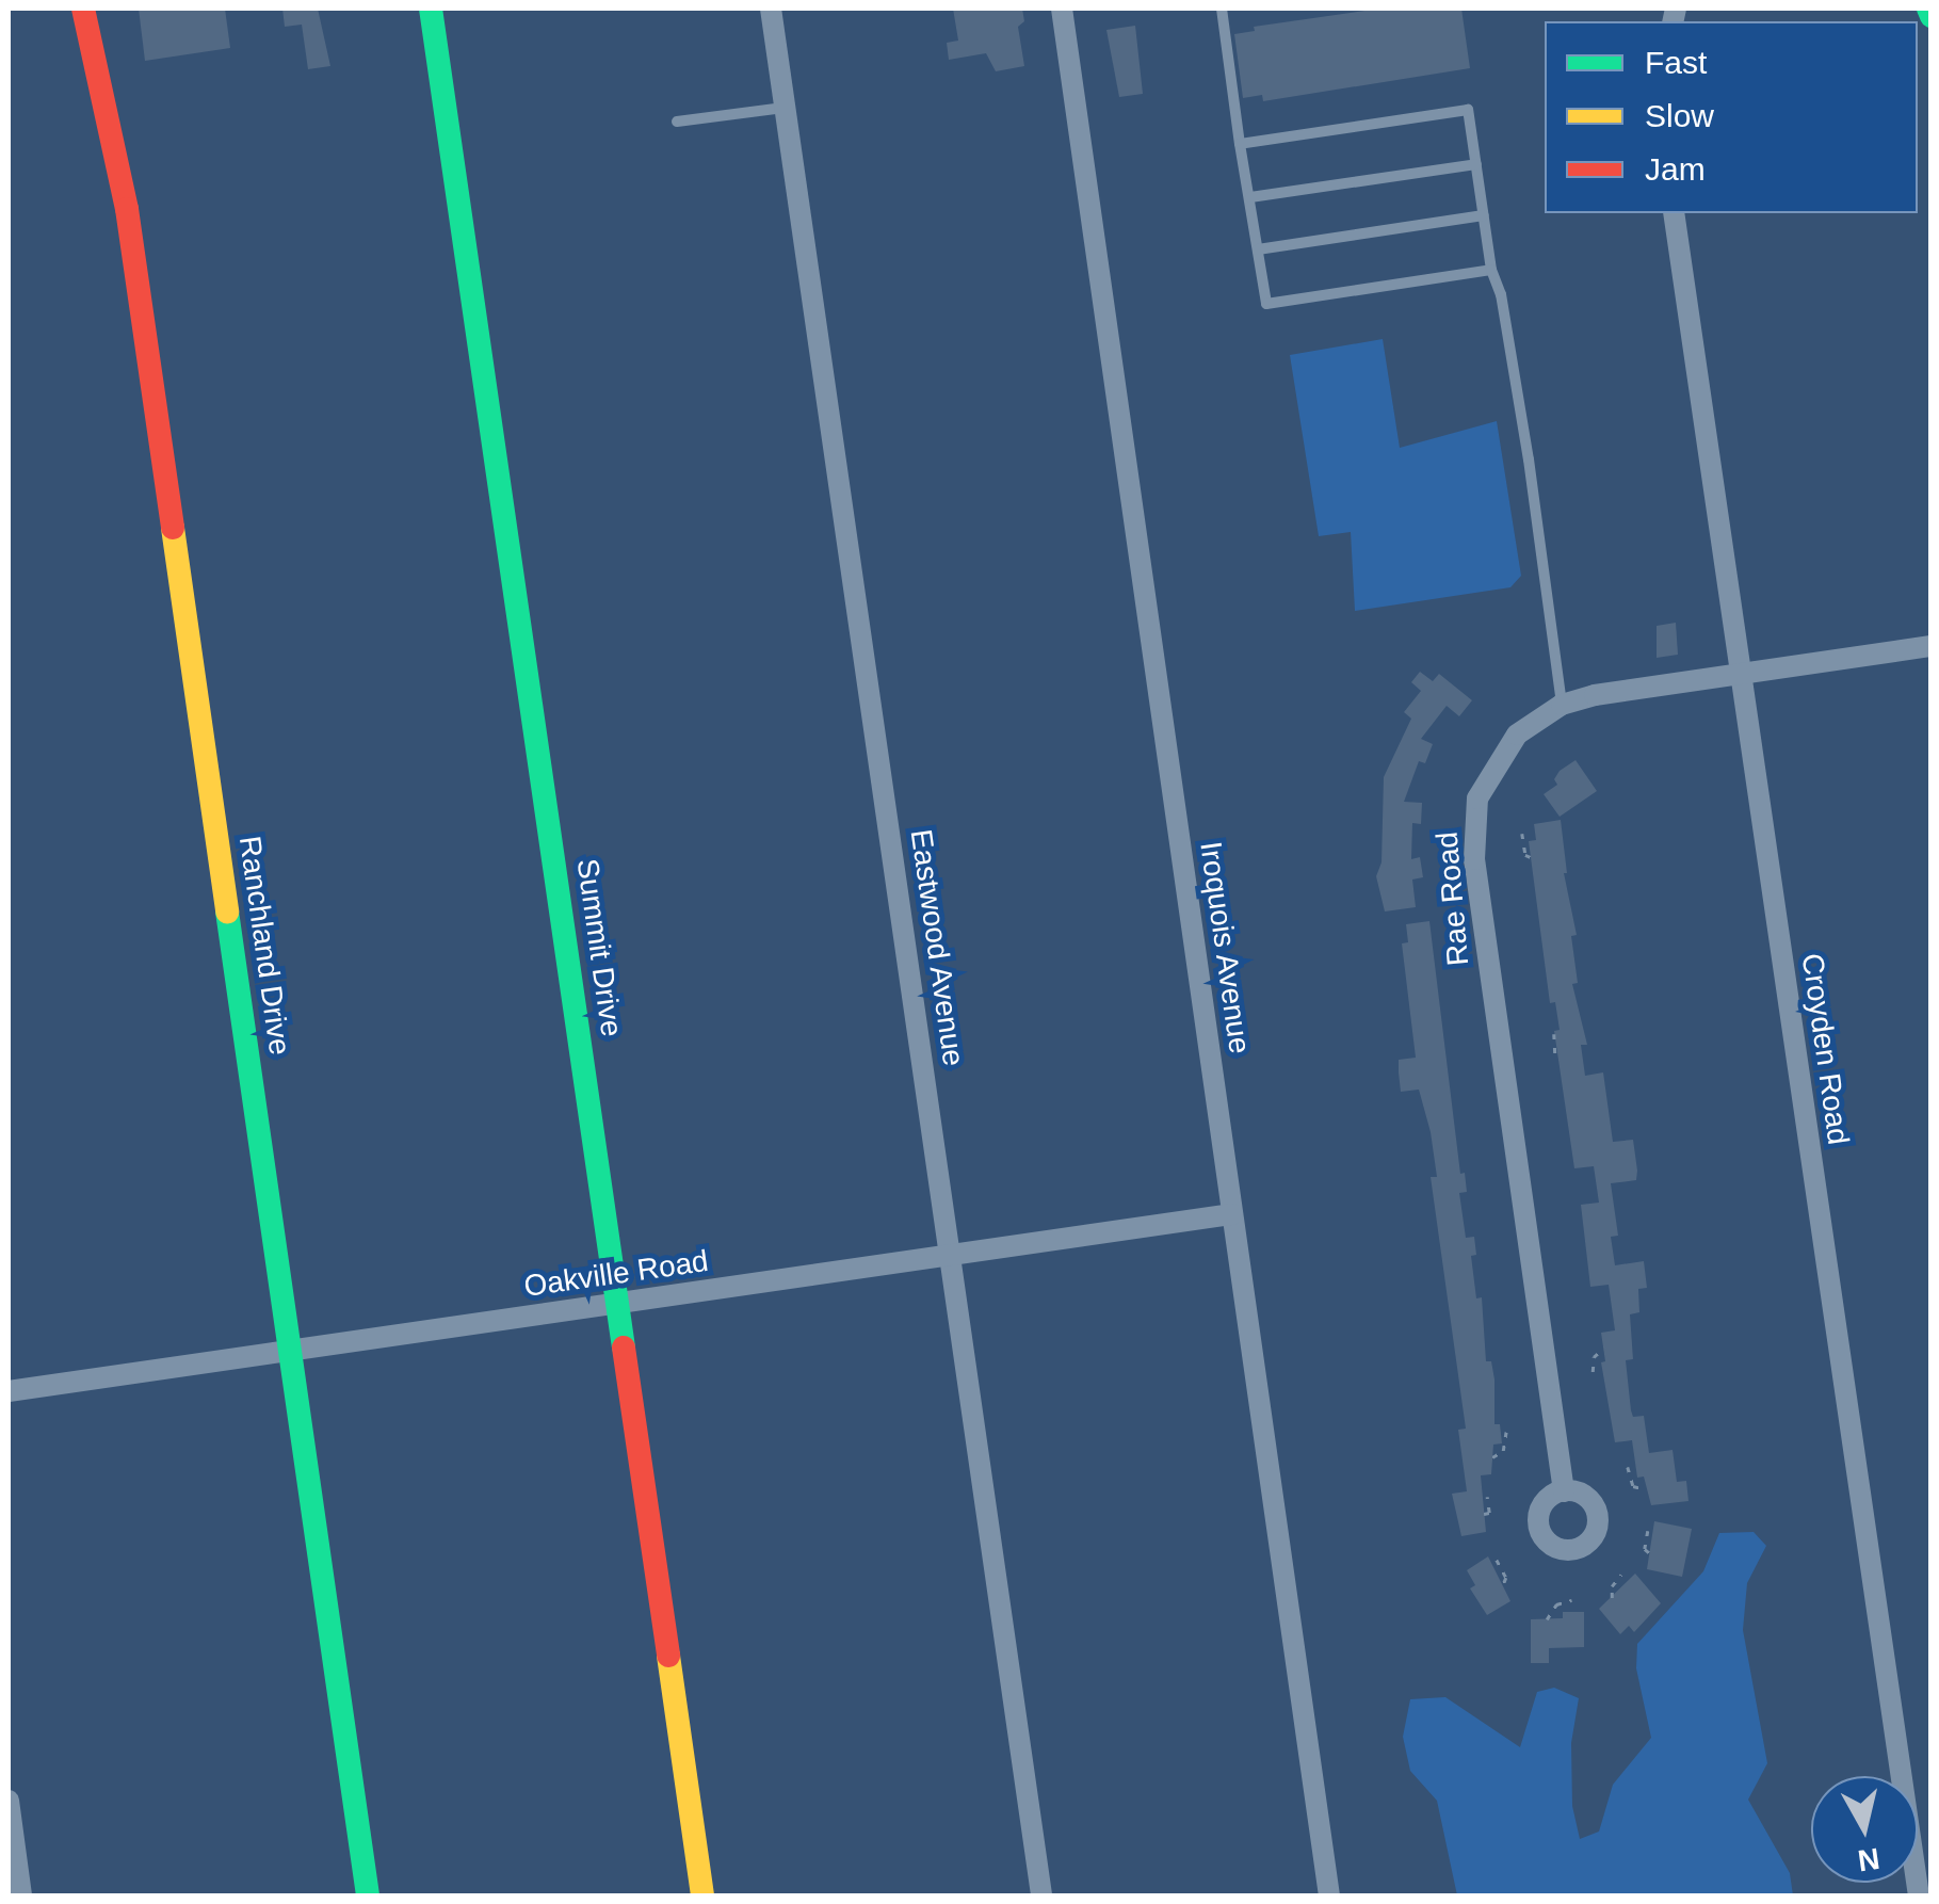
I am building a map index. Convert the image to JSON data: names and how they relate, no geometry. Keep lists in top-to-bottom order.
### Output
{
  "streets": {
    "street": [
      "Rae Road",
      "Ranchland Drive",
      "Summit Drive",
      "Eastwood Avenue",
      "Iroquois Avenue",
      "Croyden Road",
      "Oakville Road"
    ]
  },
  "crossings": [
    ["Rae Road", "Croyden Road"],
    ["Ranchland Drive", "Oakville Road"],
    ["Summit Drive", "Oakville Road"],
    ["Eastwood Avenue", "Oakville Road"],
    ["Iroquois Avenue", "Oakville Road"]
  ],
  "legend": ["Fast", "Slow", "Jam"],
  "north": "bottom"
}
